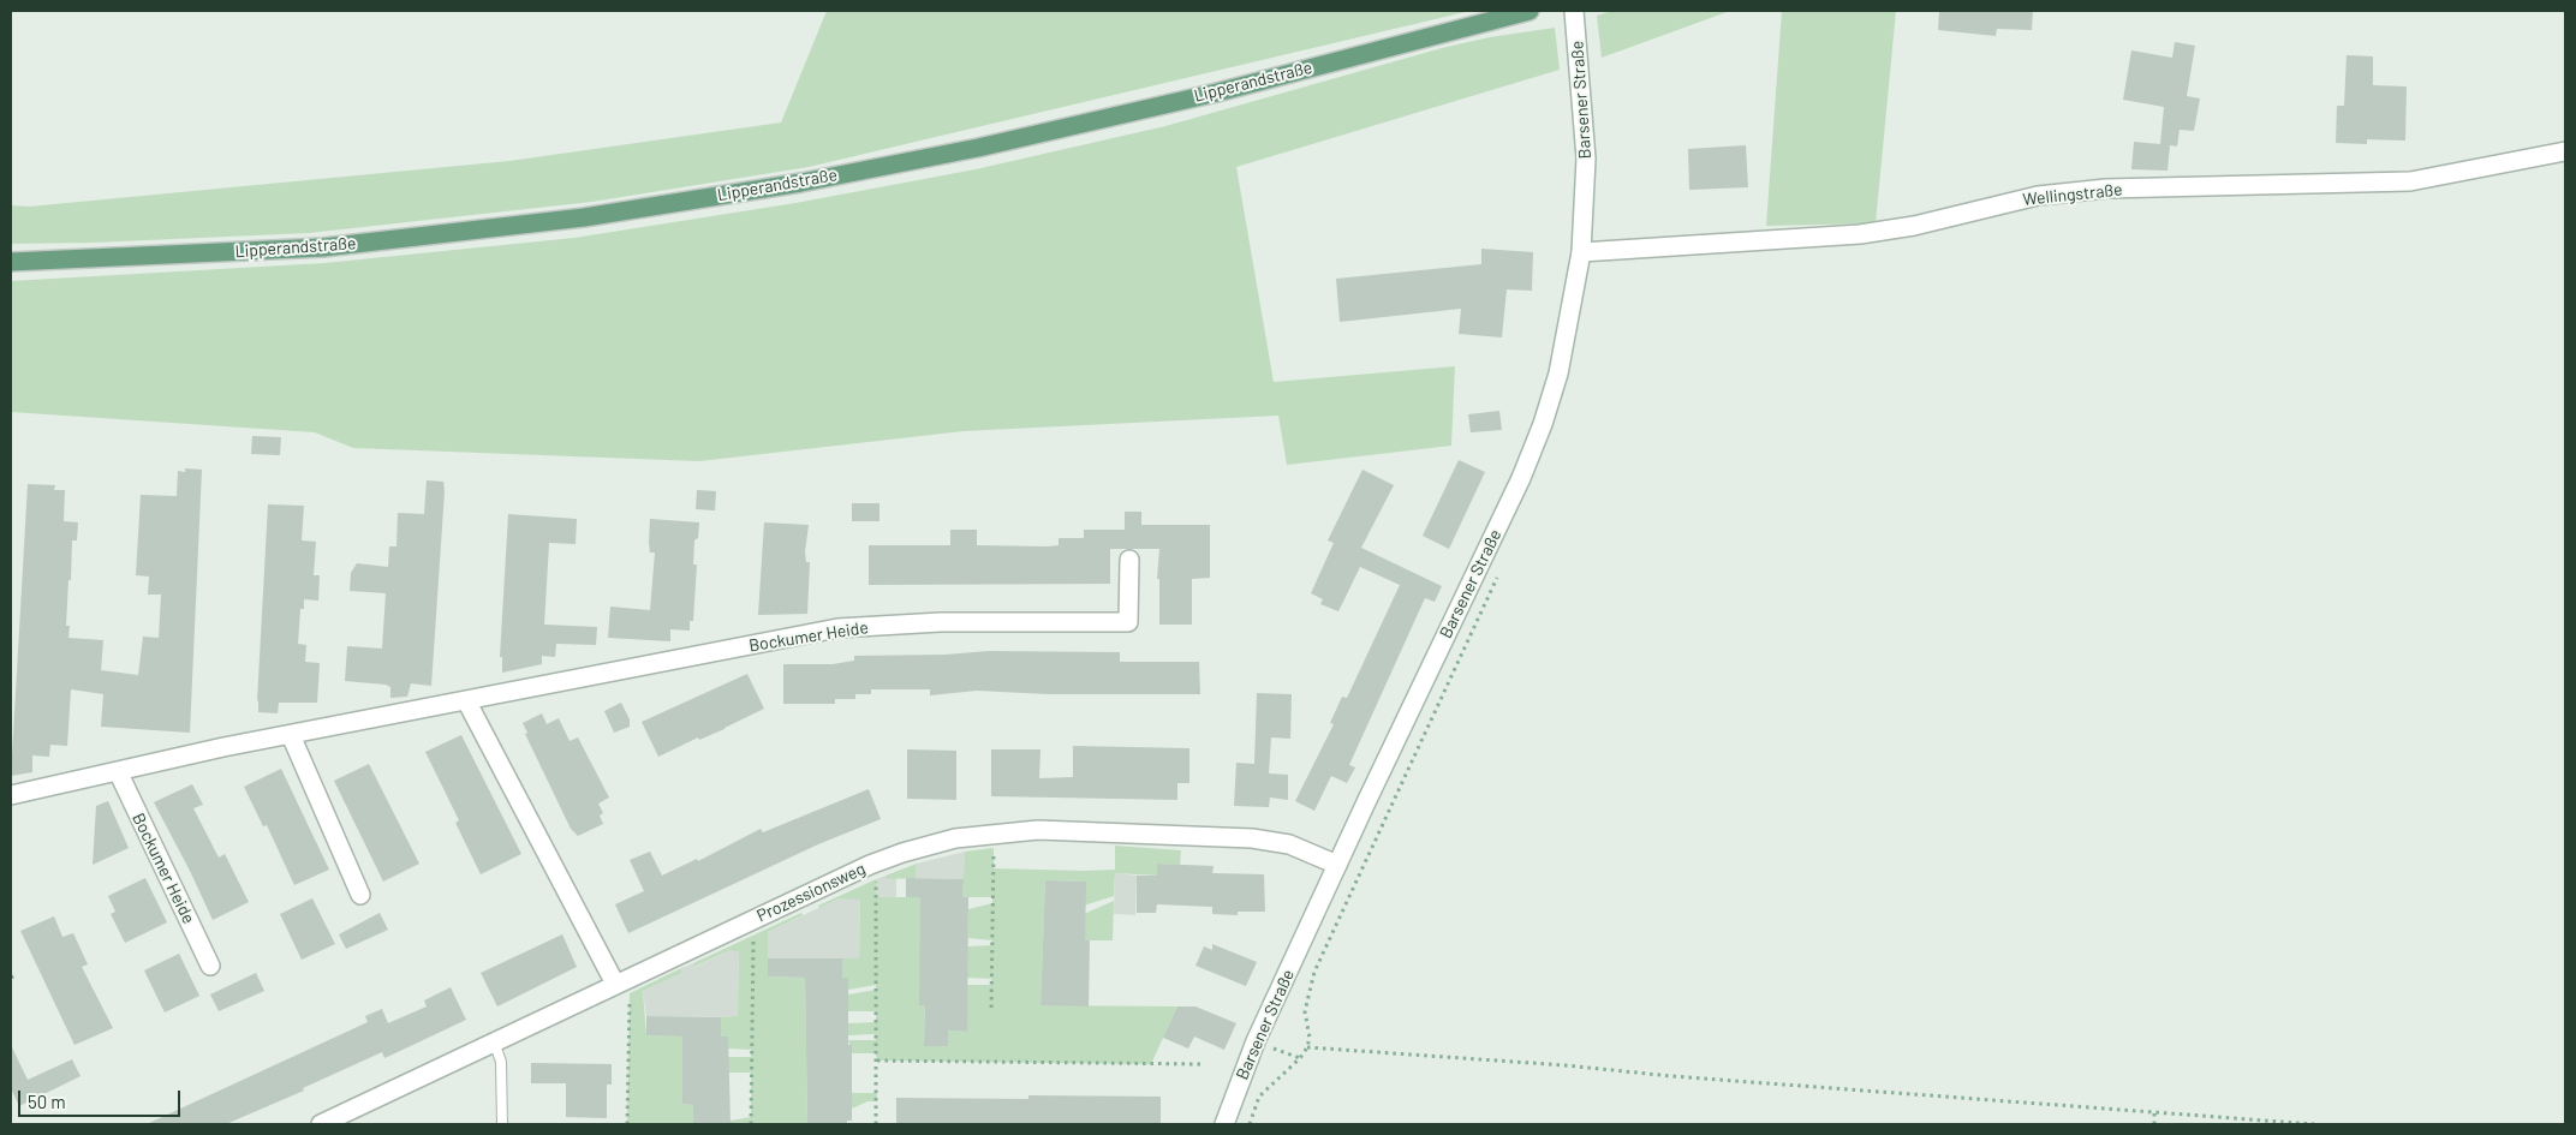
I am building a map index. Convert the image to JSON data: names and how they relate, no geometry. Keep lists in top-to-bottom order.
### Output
{
  "streets": {
    "main road": ["Lipperandstraße"],
    "street": [
      "Barsener Straße",
      "Wellingstraße",
      "Bockumer Heide",
      "Prozessionsweg"
    ]
  },
  "crossings": [
    ["Barsener Straße", "Wellingstraße"],
    ["Barsener Straße", "Prozessionsweg"]
  ],
  "scale_bar": "50 m"
}
